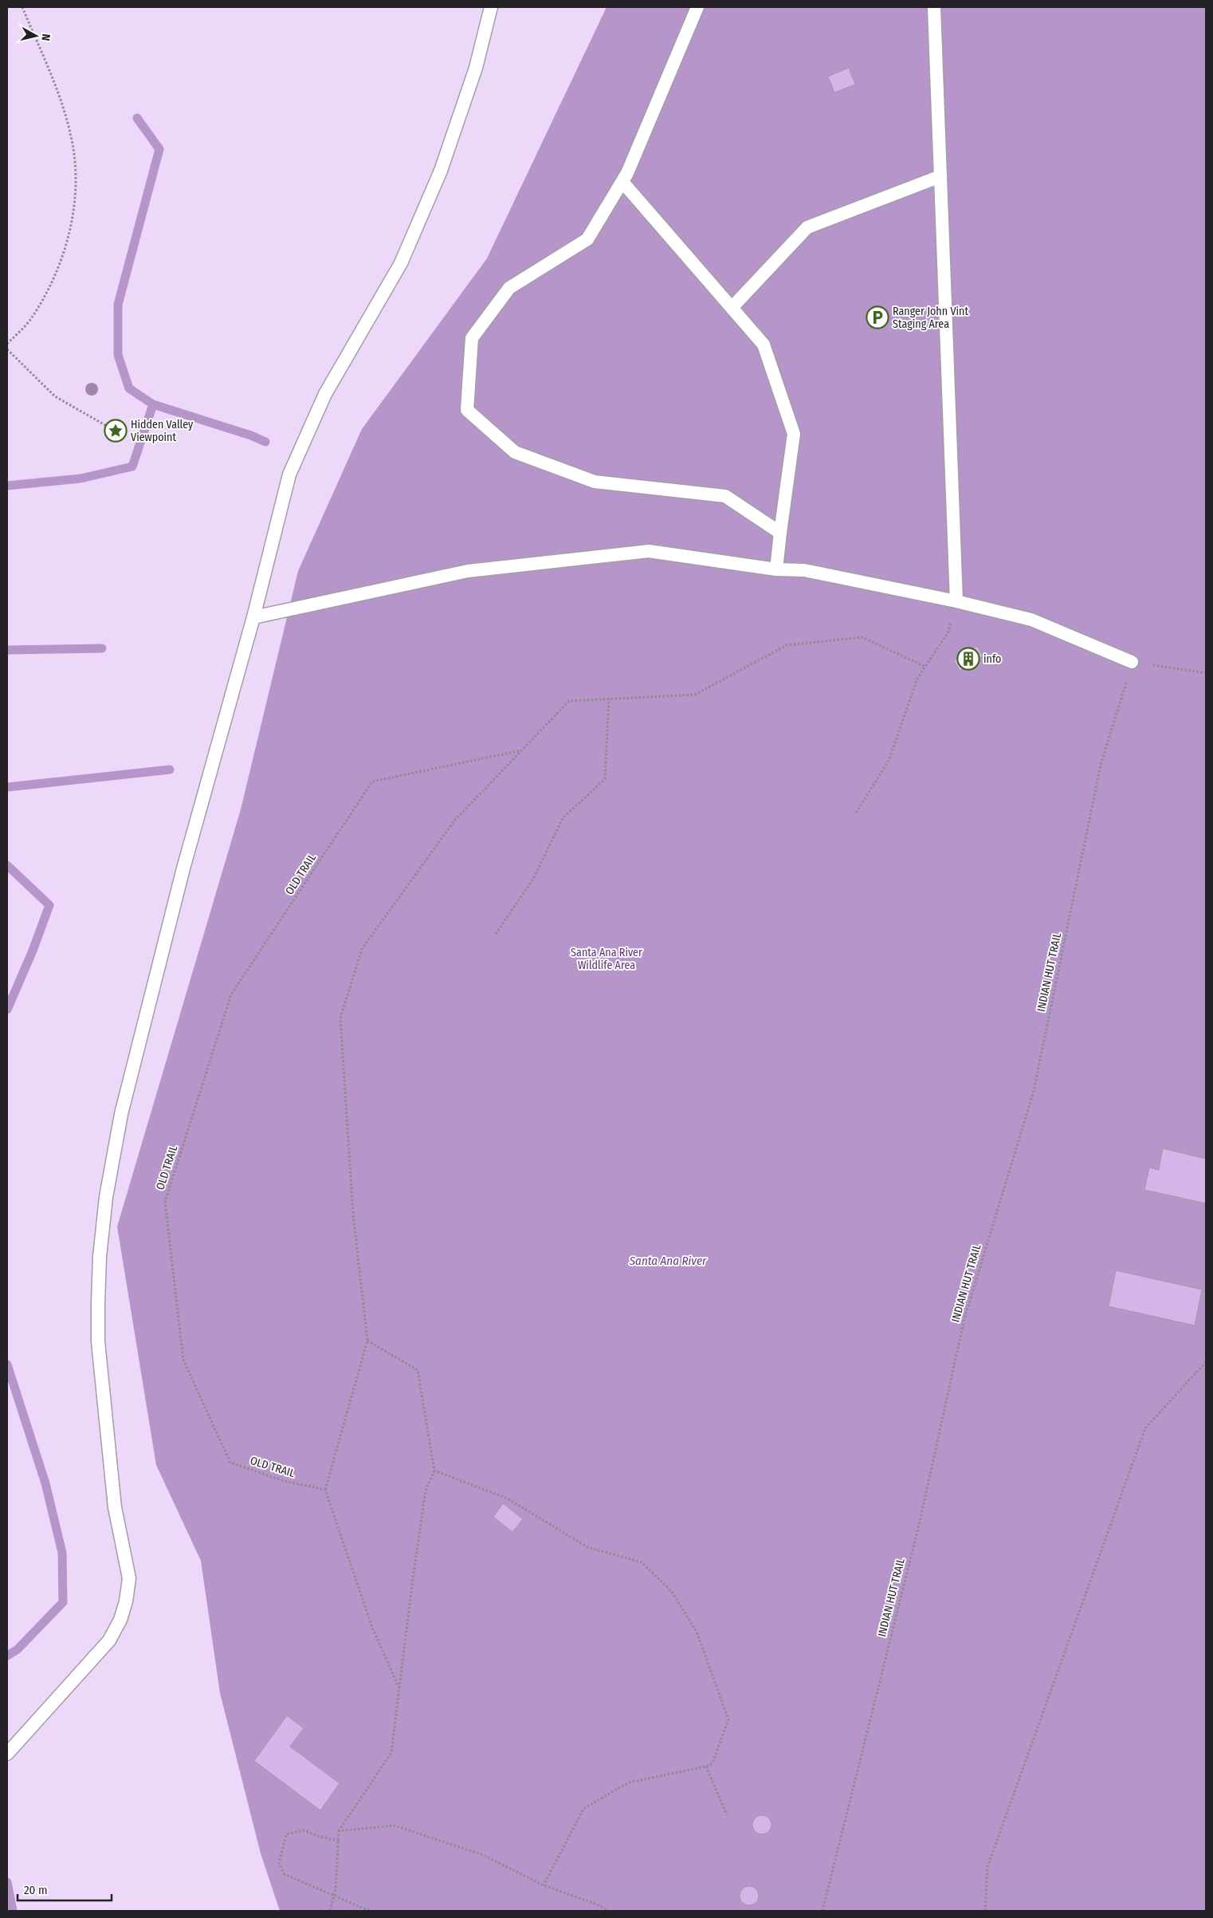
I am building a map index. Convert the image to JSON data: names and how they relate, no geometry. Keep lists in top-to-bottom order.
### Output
{
  "streets": {
    "path": ["OLD TRAIL", "INDIAN HUT TRAIL"]
  },
  "water": ["Santa Ana River"],
  "parks": ["Santa Ana River Wildlife Area"],
  "places": {
    "parking": ["Ranger John Vint Staging Area"],
    "place": ["Hidden Valley Viewpoint"],
    "building": ["info"]
  },
  "scale_bar": "20 m",
  "north": "right"
}
